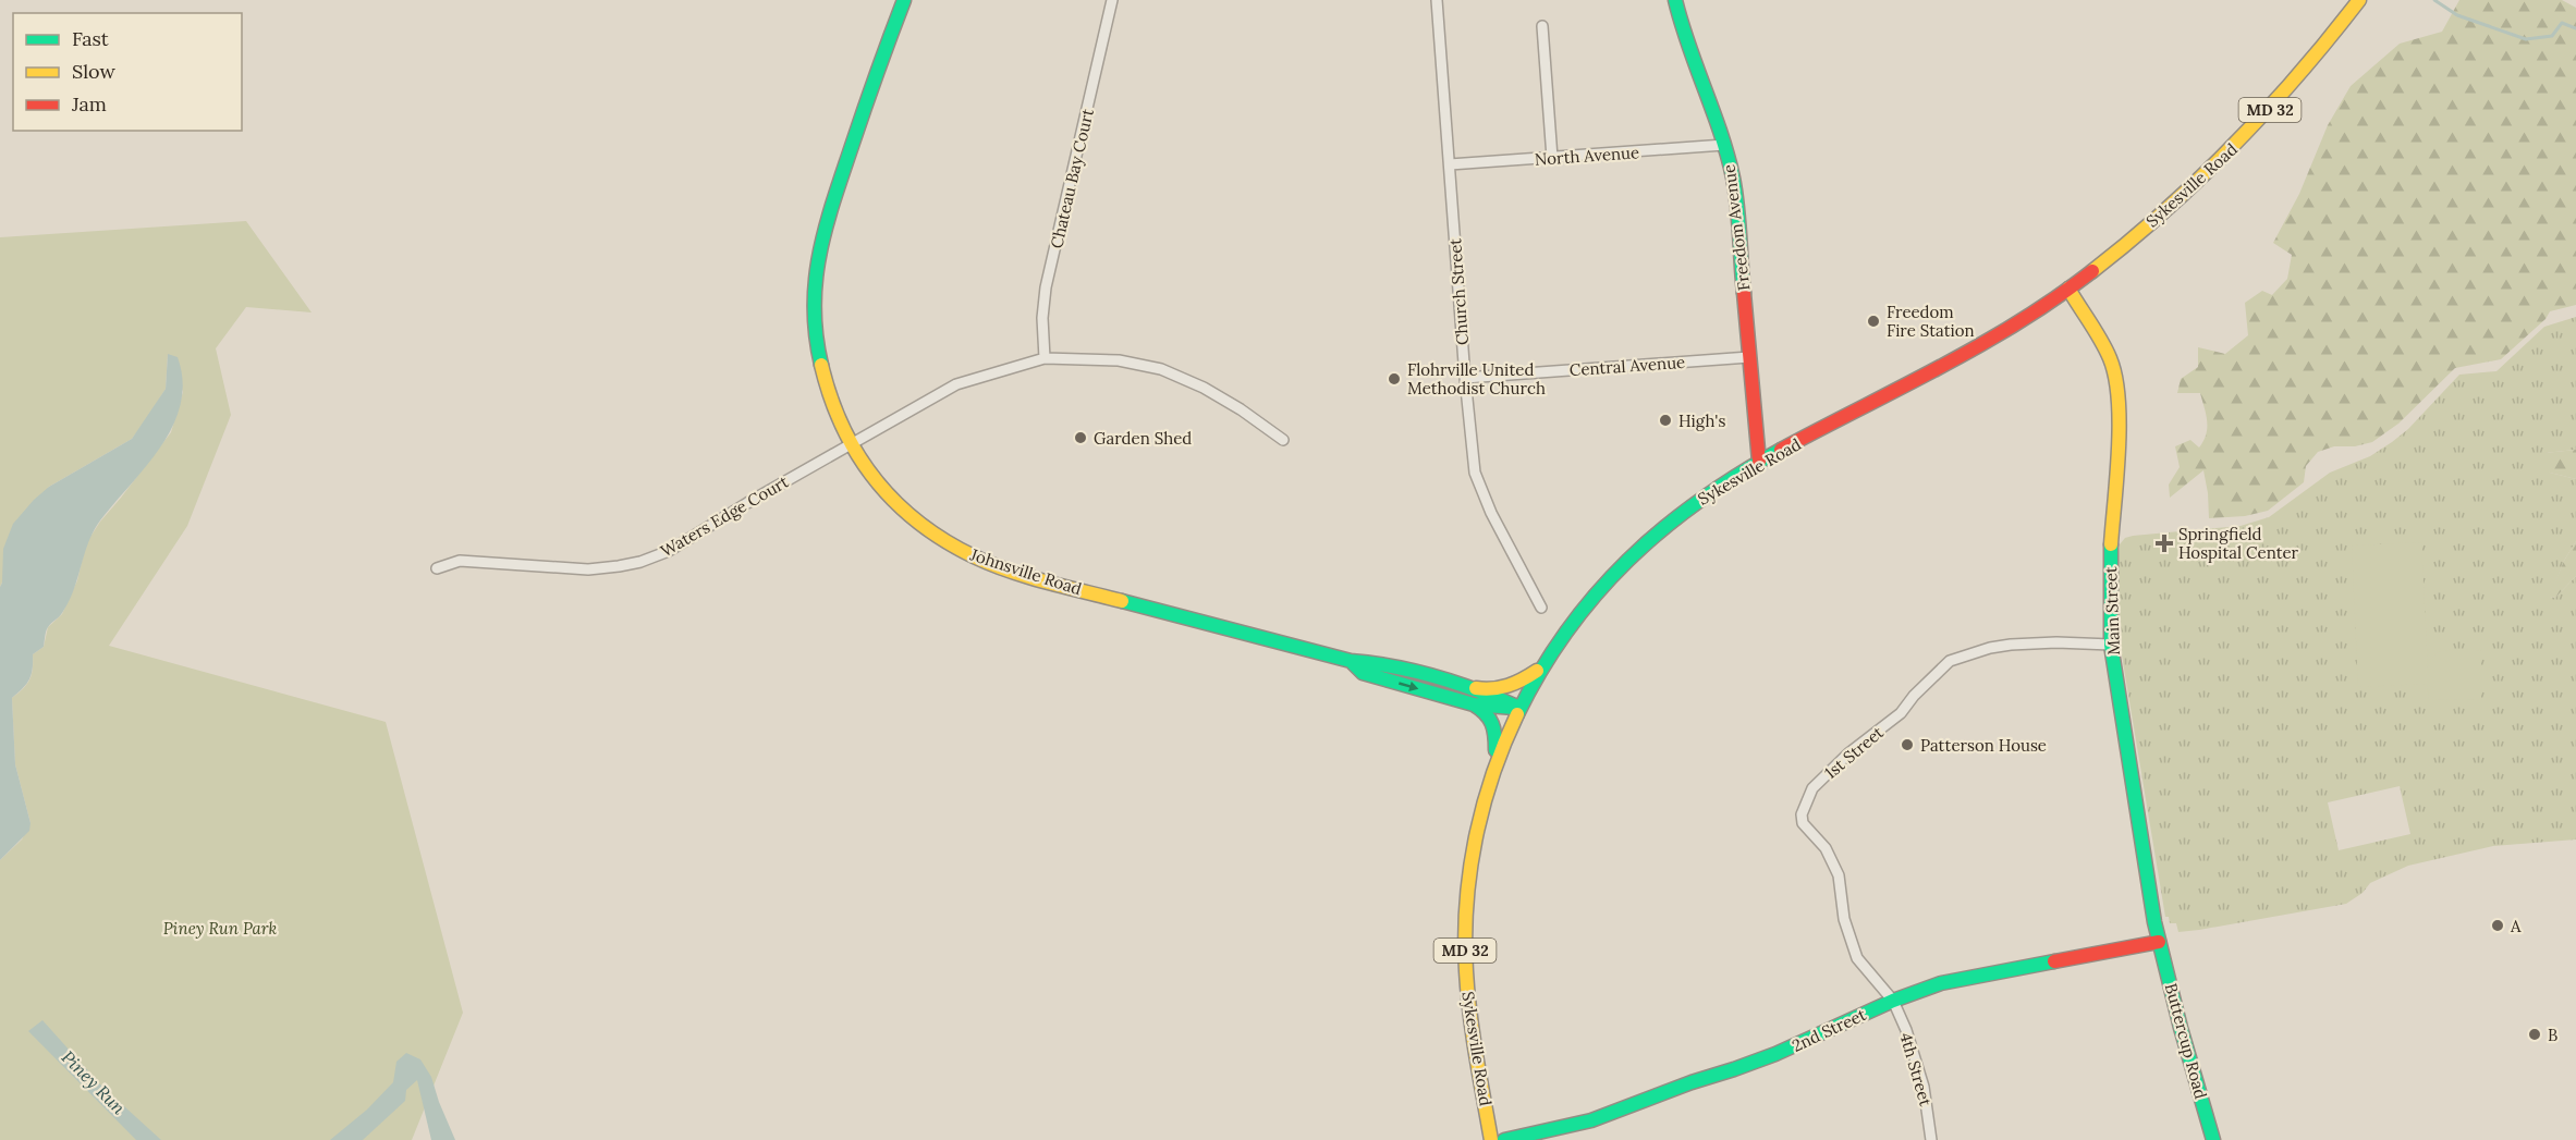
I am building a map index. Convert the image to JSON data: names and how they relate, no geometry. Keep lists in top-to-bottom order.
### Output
{
  "streets": {
    "street": [
      "MD 32",
      "North Avenue",
      "Chateau Bay Court",
      "Sykesville Road",
      "Freedom Avenue",
      "Church Street",
      "Central Avenue",
      "Waters Edge Court",
      "Johnsville Road",
      "Main Street",
      "1st Street",
      "2nd Street",
      "Buttercup Road",
      "4th Street"
    ]
  },
  "crossings": [
    ["North Avenue", "Freedom Avenue"],
    ["North Avenue", "Church Street"],
    ["Chateau Bay Court", "Waters Edge Court"],
    ["Sykesville Road", "Freedom Avenue"],
    ["Sykesville Road", "Johnsville Road"],
    ["Sykesville Road", "Main Street"],
    ["Freedom Avenue", "Central Avenue"],
    ["Church Street", "Central Avenue"],
    ["Waters Edge Court", "Johnsville Road"],
    ["Main Street", "1st Street"],
    ["Main Street", "2nd Street"],
    ["Main Street", "Buttercup Road"],
    ["1st Street", "2nd Street"],
    ["1st Street", "4th Street"],
    ["2nd Street", "Buttercup Road"],
    ["2nd Street", "4th Street"]
  ],
  "water": ["Piney Run"],
  "parks": ["Piney Run Park"],
  "places": {
    "other": [
      "Freedom Fire Station",
      "Flohrville United Methodist Church",
      "High's",
      "Garden Shed",
      "Patterson House",
      "A",
      "B"
    ],
    "health": ["Springfield Hospital Center"]
  },
  "legend": ["Fast", "Slow", "Jam"]
}
